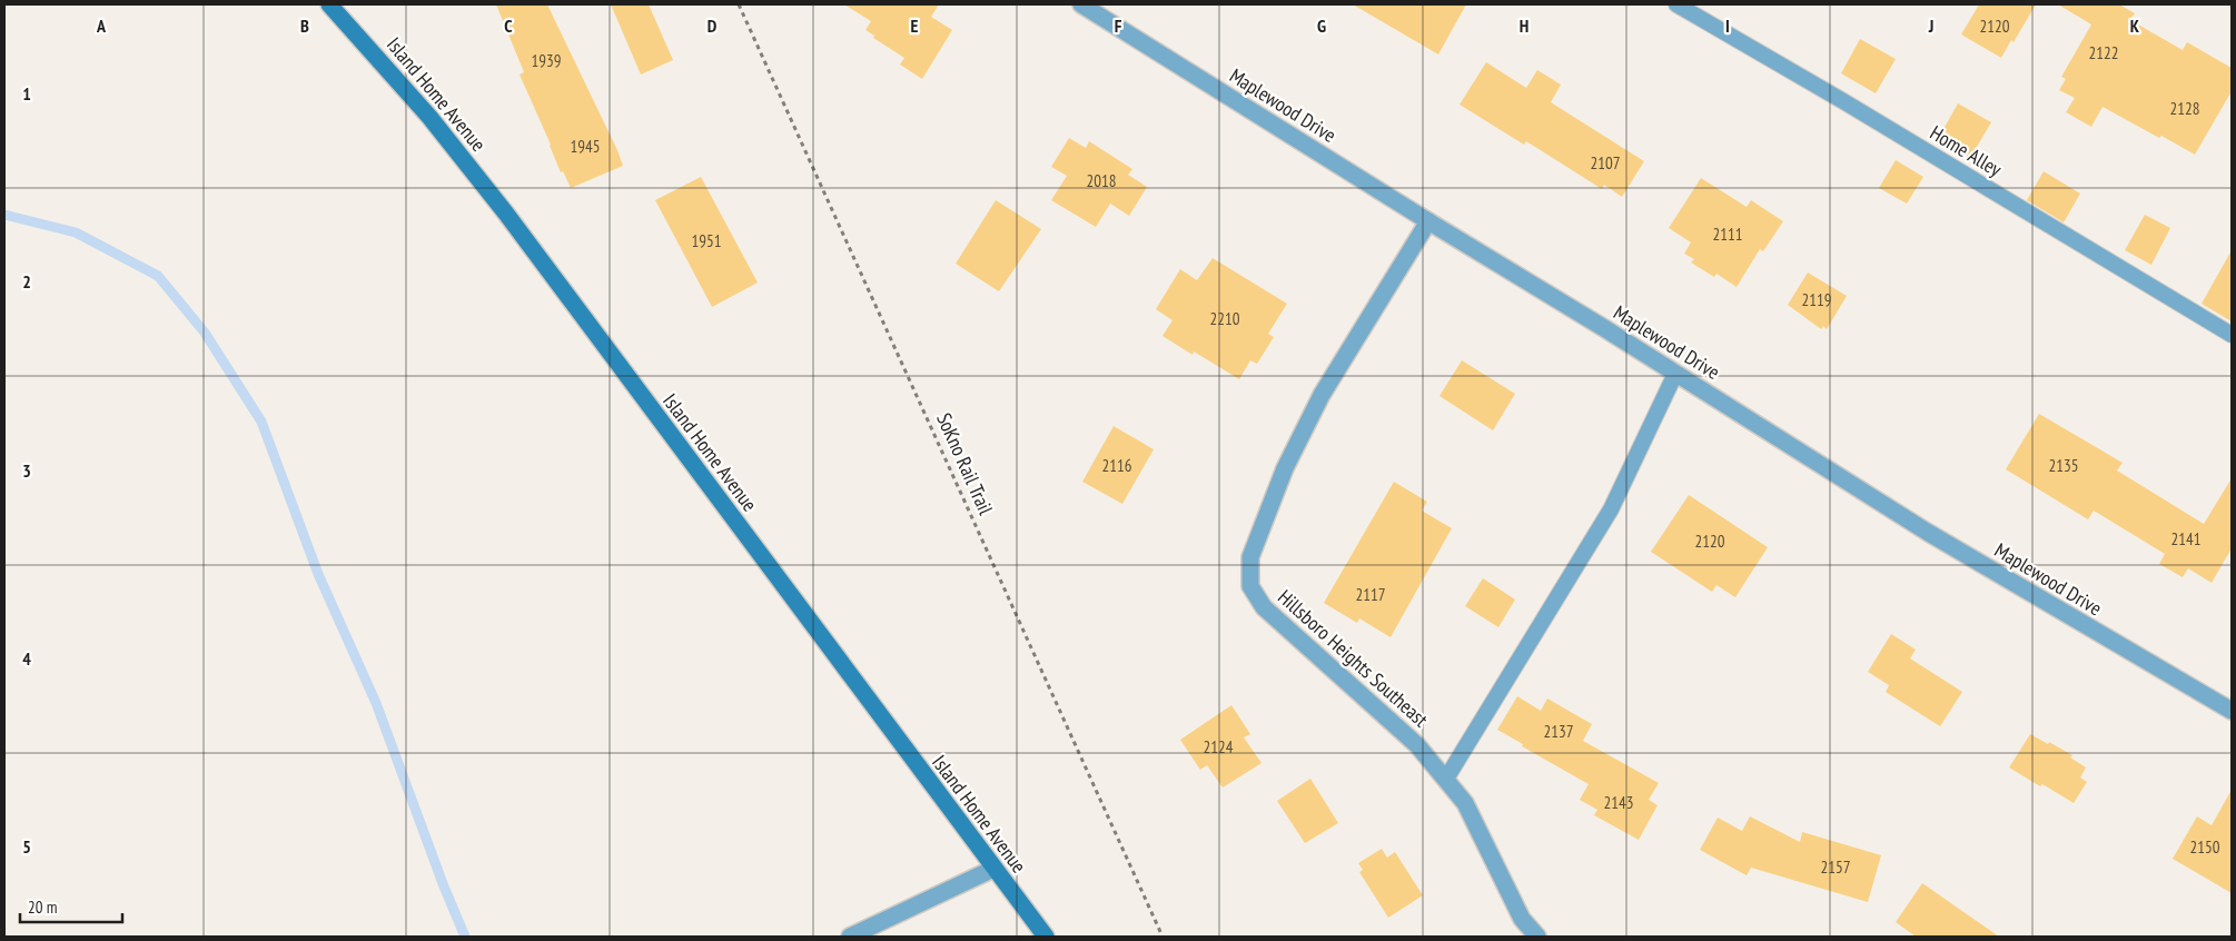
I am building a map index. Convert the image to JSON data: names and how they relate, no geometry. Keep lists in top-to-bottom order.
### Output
{
  "streets": {
    "street": ["Island Home Avenue", "Maplewood Drive", "Hillsboro Heights Southeast"],
    "lane": ["Home Alley"],
    "path": ["SoKno Rail Trail"]
  },
  "crossings": [
    ["Maplewood Drive", "Hillsboro Heights Southeast"]
  ],
  "house_numbers": [
    "2120",
    "2122",
    "1939",
    "2128",
    "1945",
    "2107",
    "2018",
    "2111",
    "1951",
    "2119",
    "2210",
    "2116",
    "2135",
    "2141",
    "2120",
    "2117",
    "2137",
    "2124",
    "2143",
    "2150",
    "2157"
  ],
  "scale_bar": "20 m",
  "grid": {
    "columns": [
      "A",
      "B",
      "C",
      "D",
      "E",
      "F",
      "G",
      "H",
      "I",
      "J",
      "K"
    ],
    "rows": [
      "1",
      "2",
      "3",
      "4",
      "5"
    ]
  }
}
